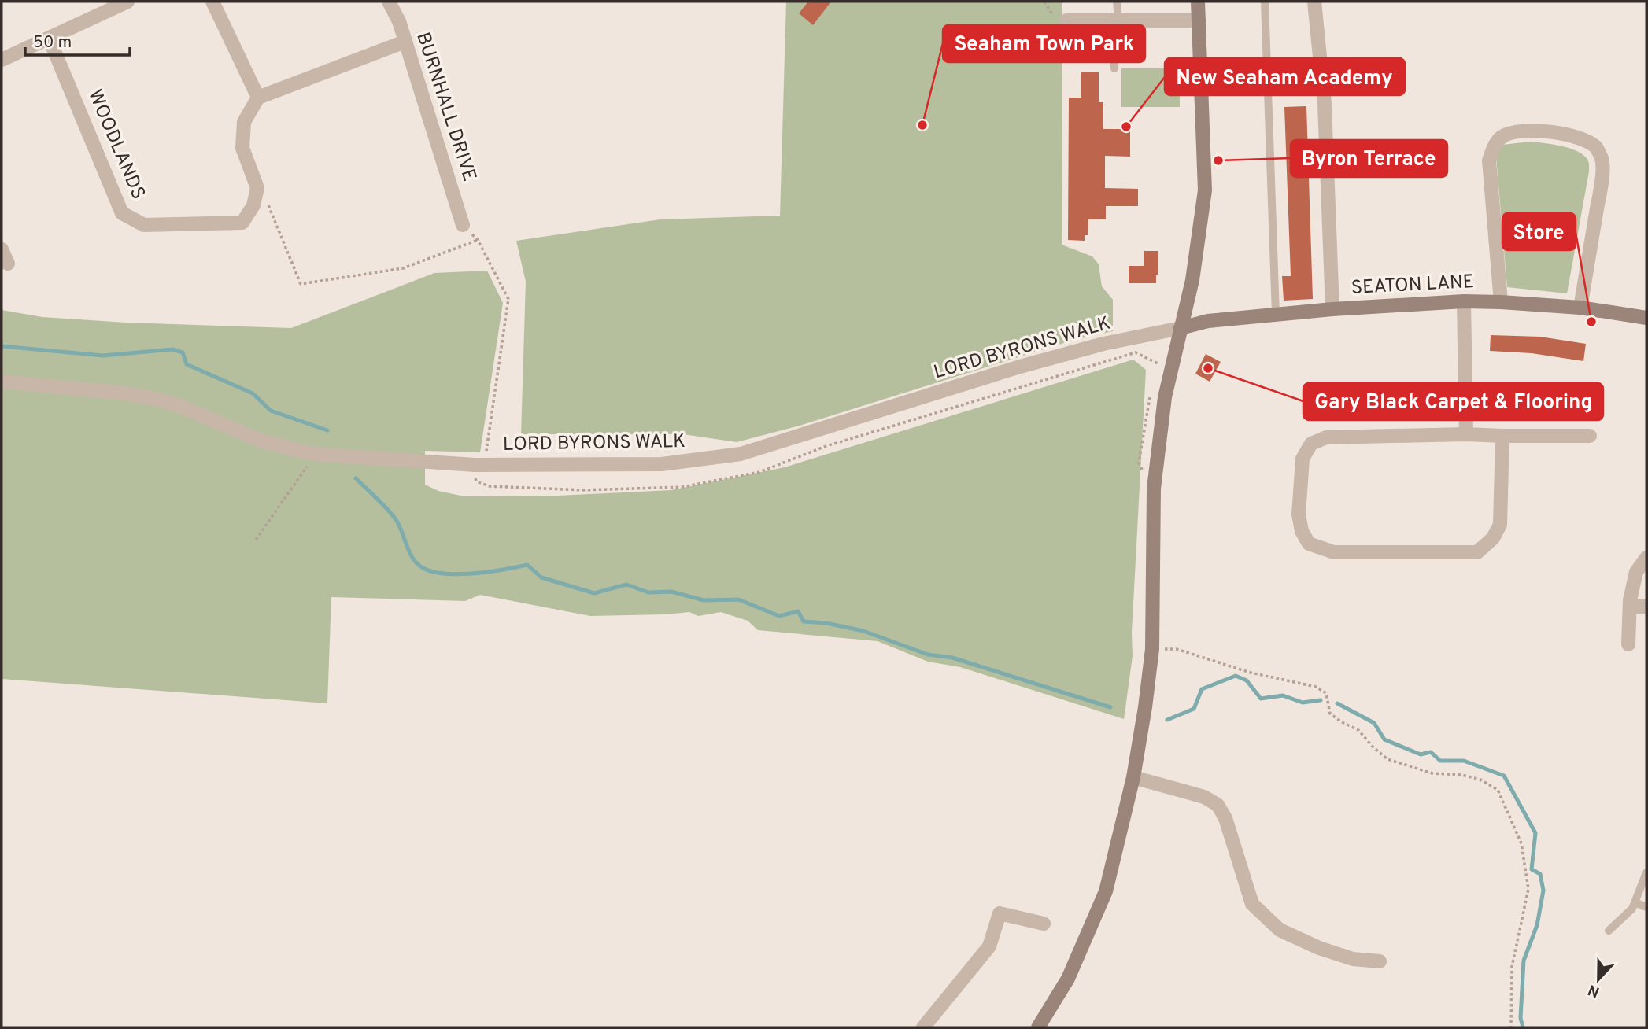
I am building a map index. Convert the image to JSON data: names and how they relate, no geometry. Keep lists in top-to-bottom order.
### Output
{
  "streets": {
    "main road": ["SEATON LANE"],
    "street": ["BURNHALL DRIVE", "WOODLANDS", "LORD BYRONS WALK"]
  },
  "crossings": [
    ["SEATON LANE", "LORD BYRONS WALK"]
  ],
  "places": [
    "Seaham Town Park",
    "New Seaham Academy",
    "Byron Terrace",
    "Store",
    "Gary Black Carpet & Flooring"
  ],
  "scale_bar": "50 m",
  "north": "bottom"
}
